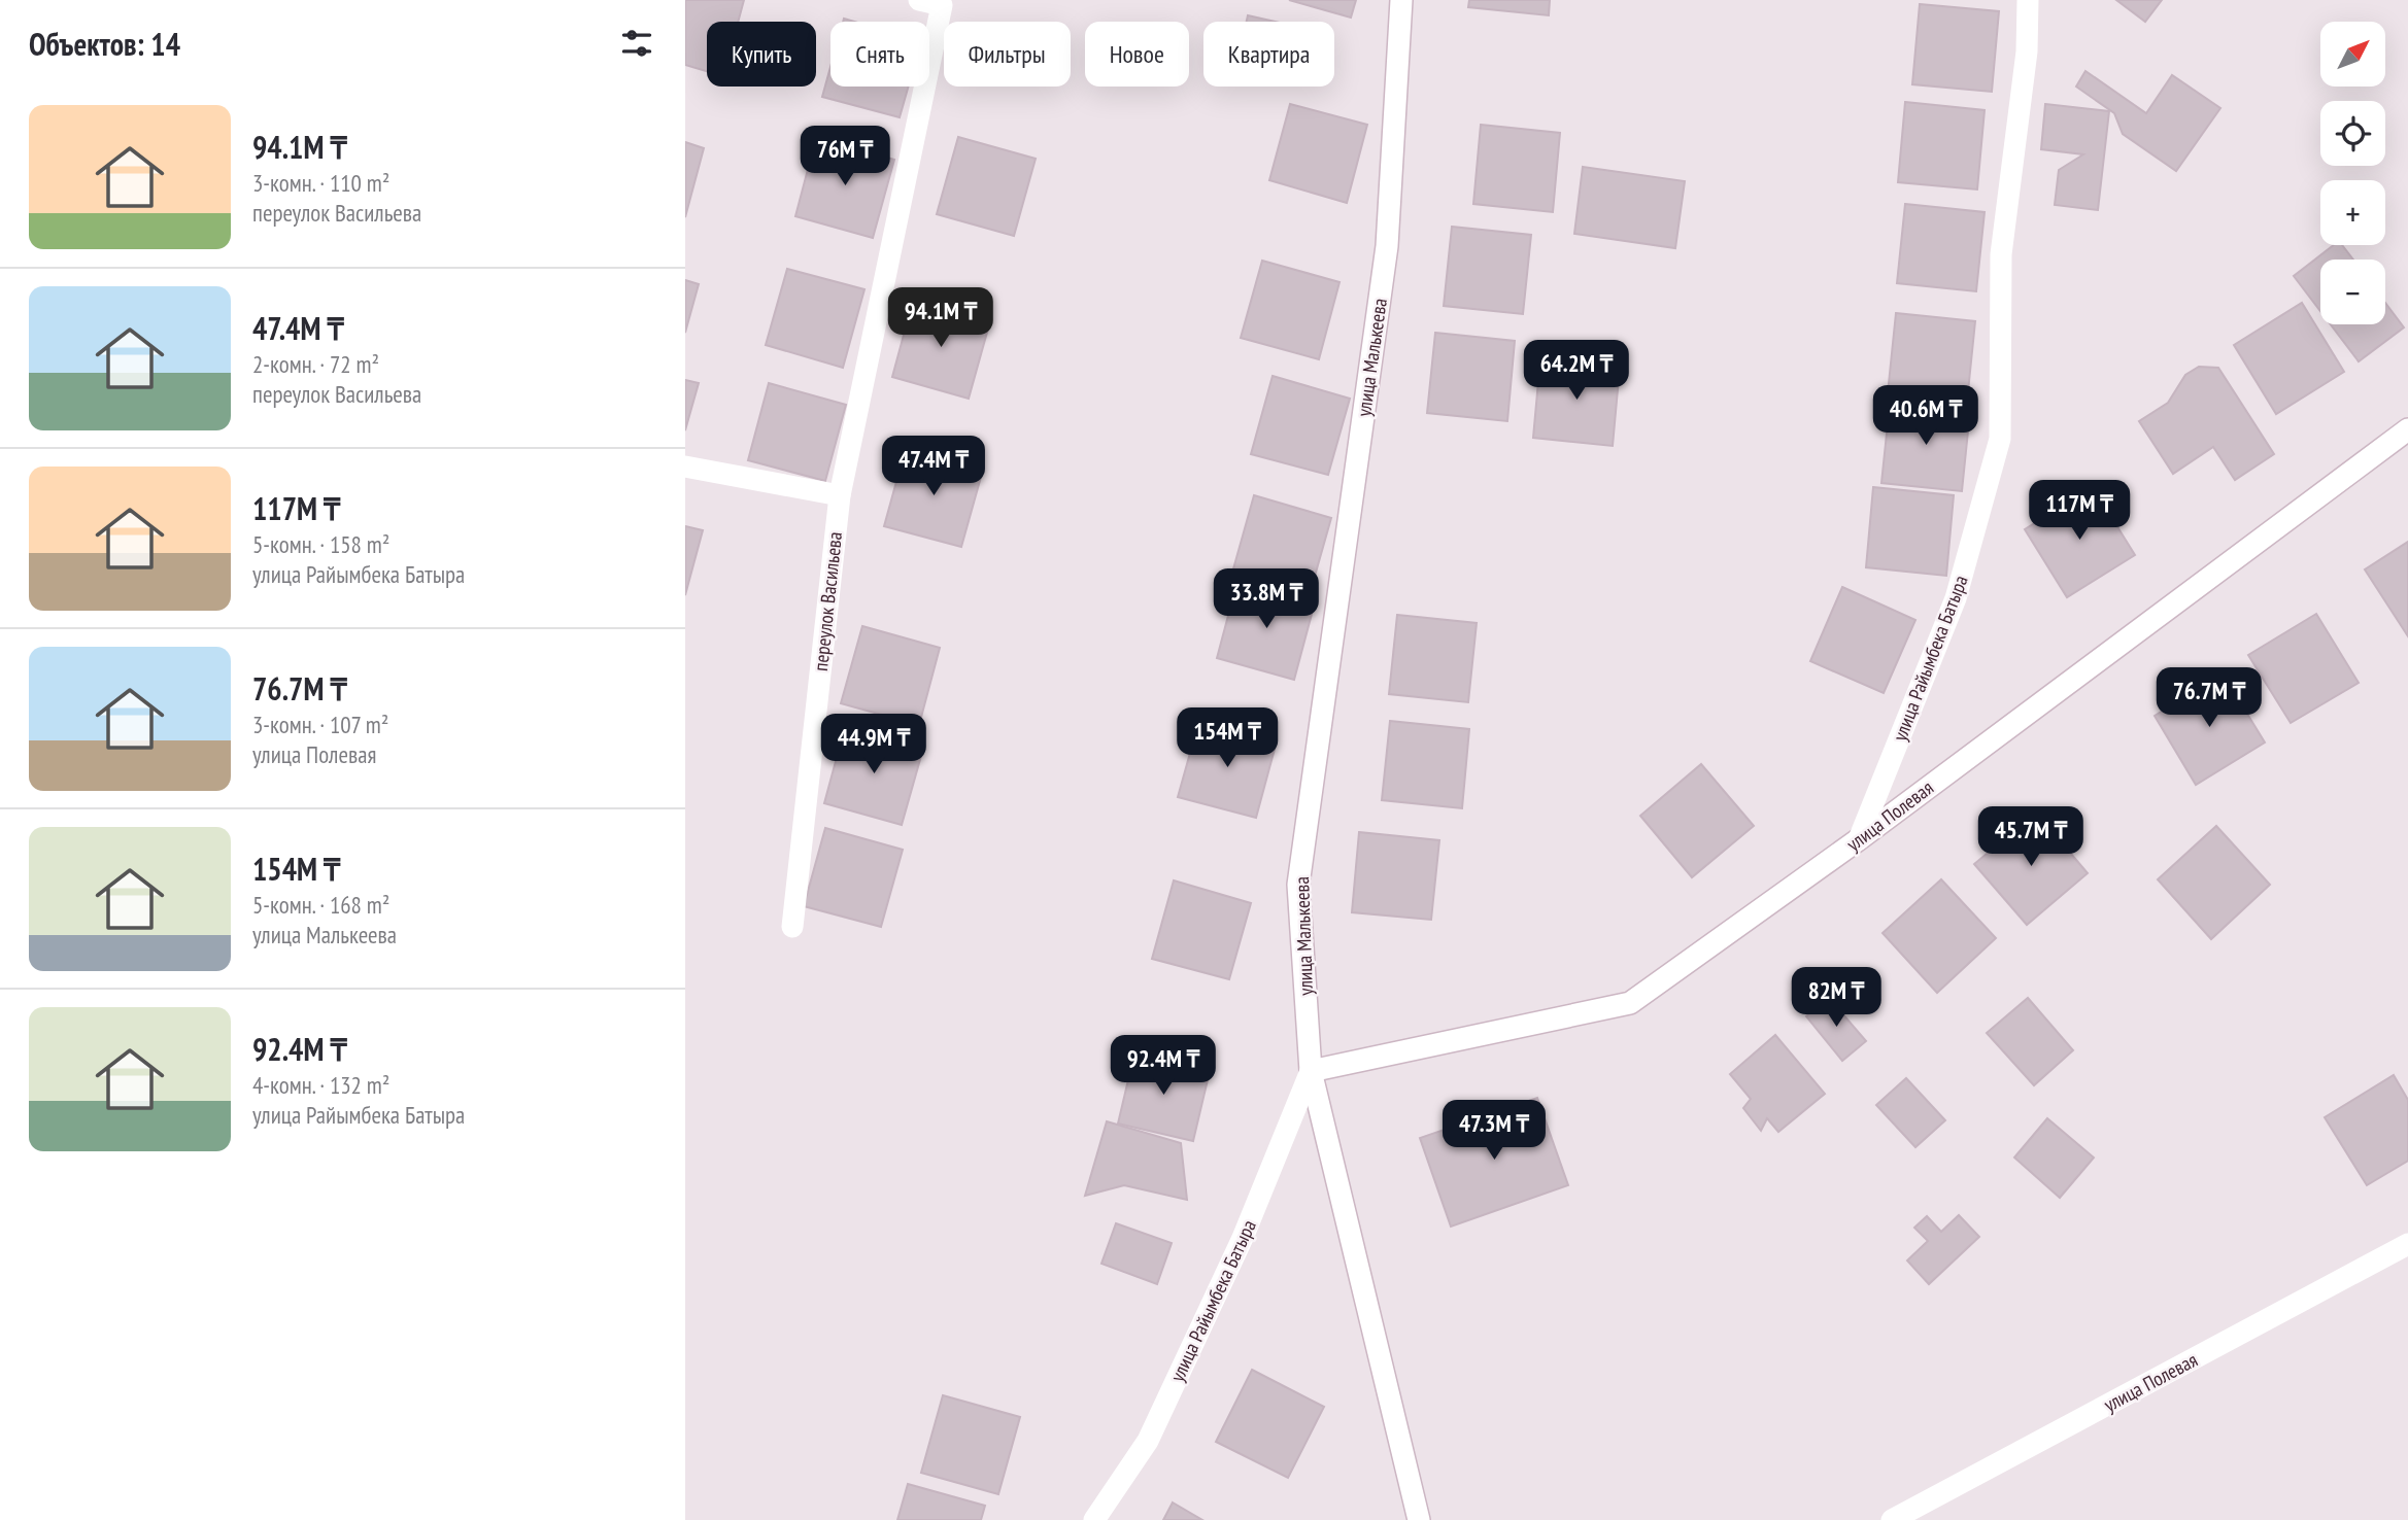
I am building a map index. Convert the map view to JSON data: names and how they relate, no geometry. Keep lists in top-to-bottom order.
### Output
{
  "streets": {
    "street": [
      "улица Малькеева",
      "переулок Васильева",
      "улица Райымбека Батыра",
      "улица Полевая"
    ]
  },
  "crossings": [
    ["улица Малькеева", "улица Райымбека Батыра"],
    ["улица Малькеева", "улица Полевая"],
    ["улица Райымбека Батыра", "улица Полевая"]
  ],
  "north": "top right",
  "page": {
    "heading": "Объектов: 14",
    "map_buttons": ["+", "−"],
    "chip": [
      "Купить",
      "Снять",
      "Фильтры",
      "Новое",
      "Квартира"
    ],
    "list": [
      {
        "name": "94.1M ₸",
        "note": "3-комн. · 110 m² · переулок Васильева"
      },
      {
        "name": "47.4M ₸",
        "note": "2-комн. · 72 m² · переулок Васильева"
      },
      {
        "name": "117M ₸",
        "note": "5-комн. · 158 m² · улица Райымбека Батыра"
      },
      {
        "name": "76.7M ₸",
        "note": "3-комн. · 107 m² · улица Полевая"
      },
      {
        "name": "154M ₸",
        "note": "5-комн. · 168 m² · улица Малькеева"
      },
      {
        "name": "92.4M ₸",
        "note": "4-комн. · 132 m² · улица Райымбека Батыра"
      }
    ],
    "price": [
      "76M ₸",
      "94.1M ₸",
      "64.2M ₸",
      "40.6M ₸",
      "47.4M ₸",
      "117M ₸",
      "33.8M ₸",
      "76.7M ₸",
      "154M ₸",
      "44.9M ₸",
      "45.7M ₸",
      "82M ₸",
      "92.4M ₸",
      "47.3M ₸"
    ]
  }
}
